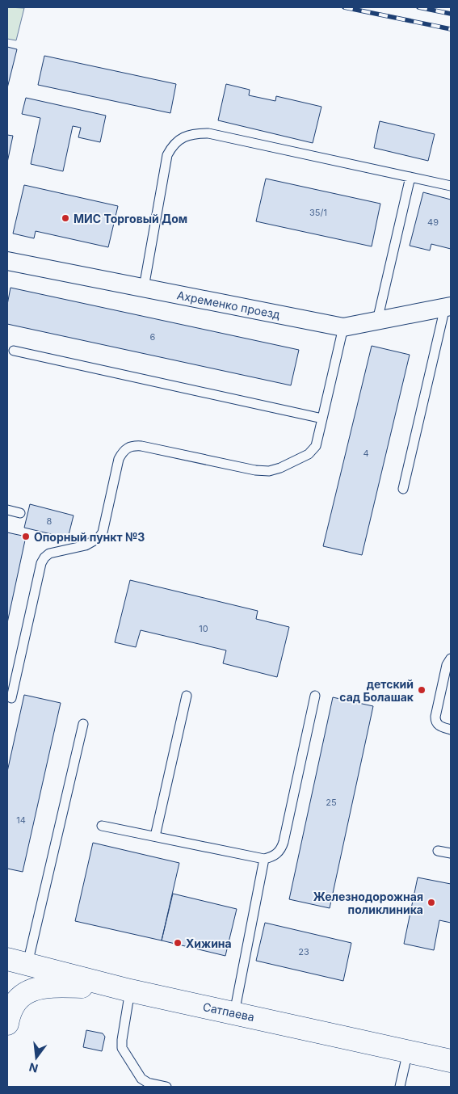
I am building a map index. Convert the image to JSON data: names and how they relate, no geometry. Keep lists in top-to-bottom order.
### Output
{
  "streets": {
    "street": ["Ахременко проезд", "Сатпаева"]
  },
  "places": [
    "МИС Торговый Дом",
    "Опорный пункт №3",
    "детский сад Болашак",
    "Железнодорожная поликлиника",
    "Хижина"
  ],
  "house_numbers": [
    "35/1",
    "49",
    "6",
    "4",
    "8",
    "10",
    "25",
    "14",
    "23"
  ],
  "north": "bottom"
}
